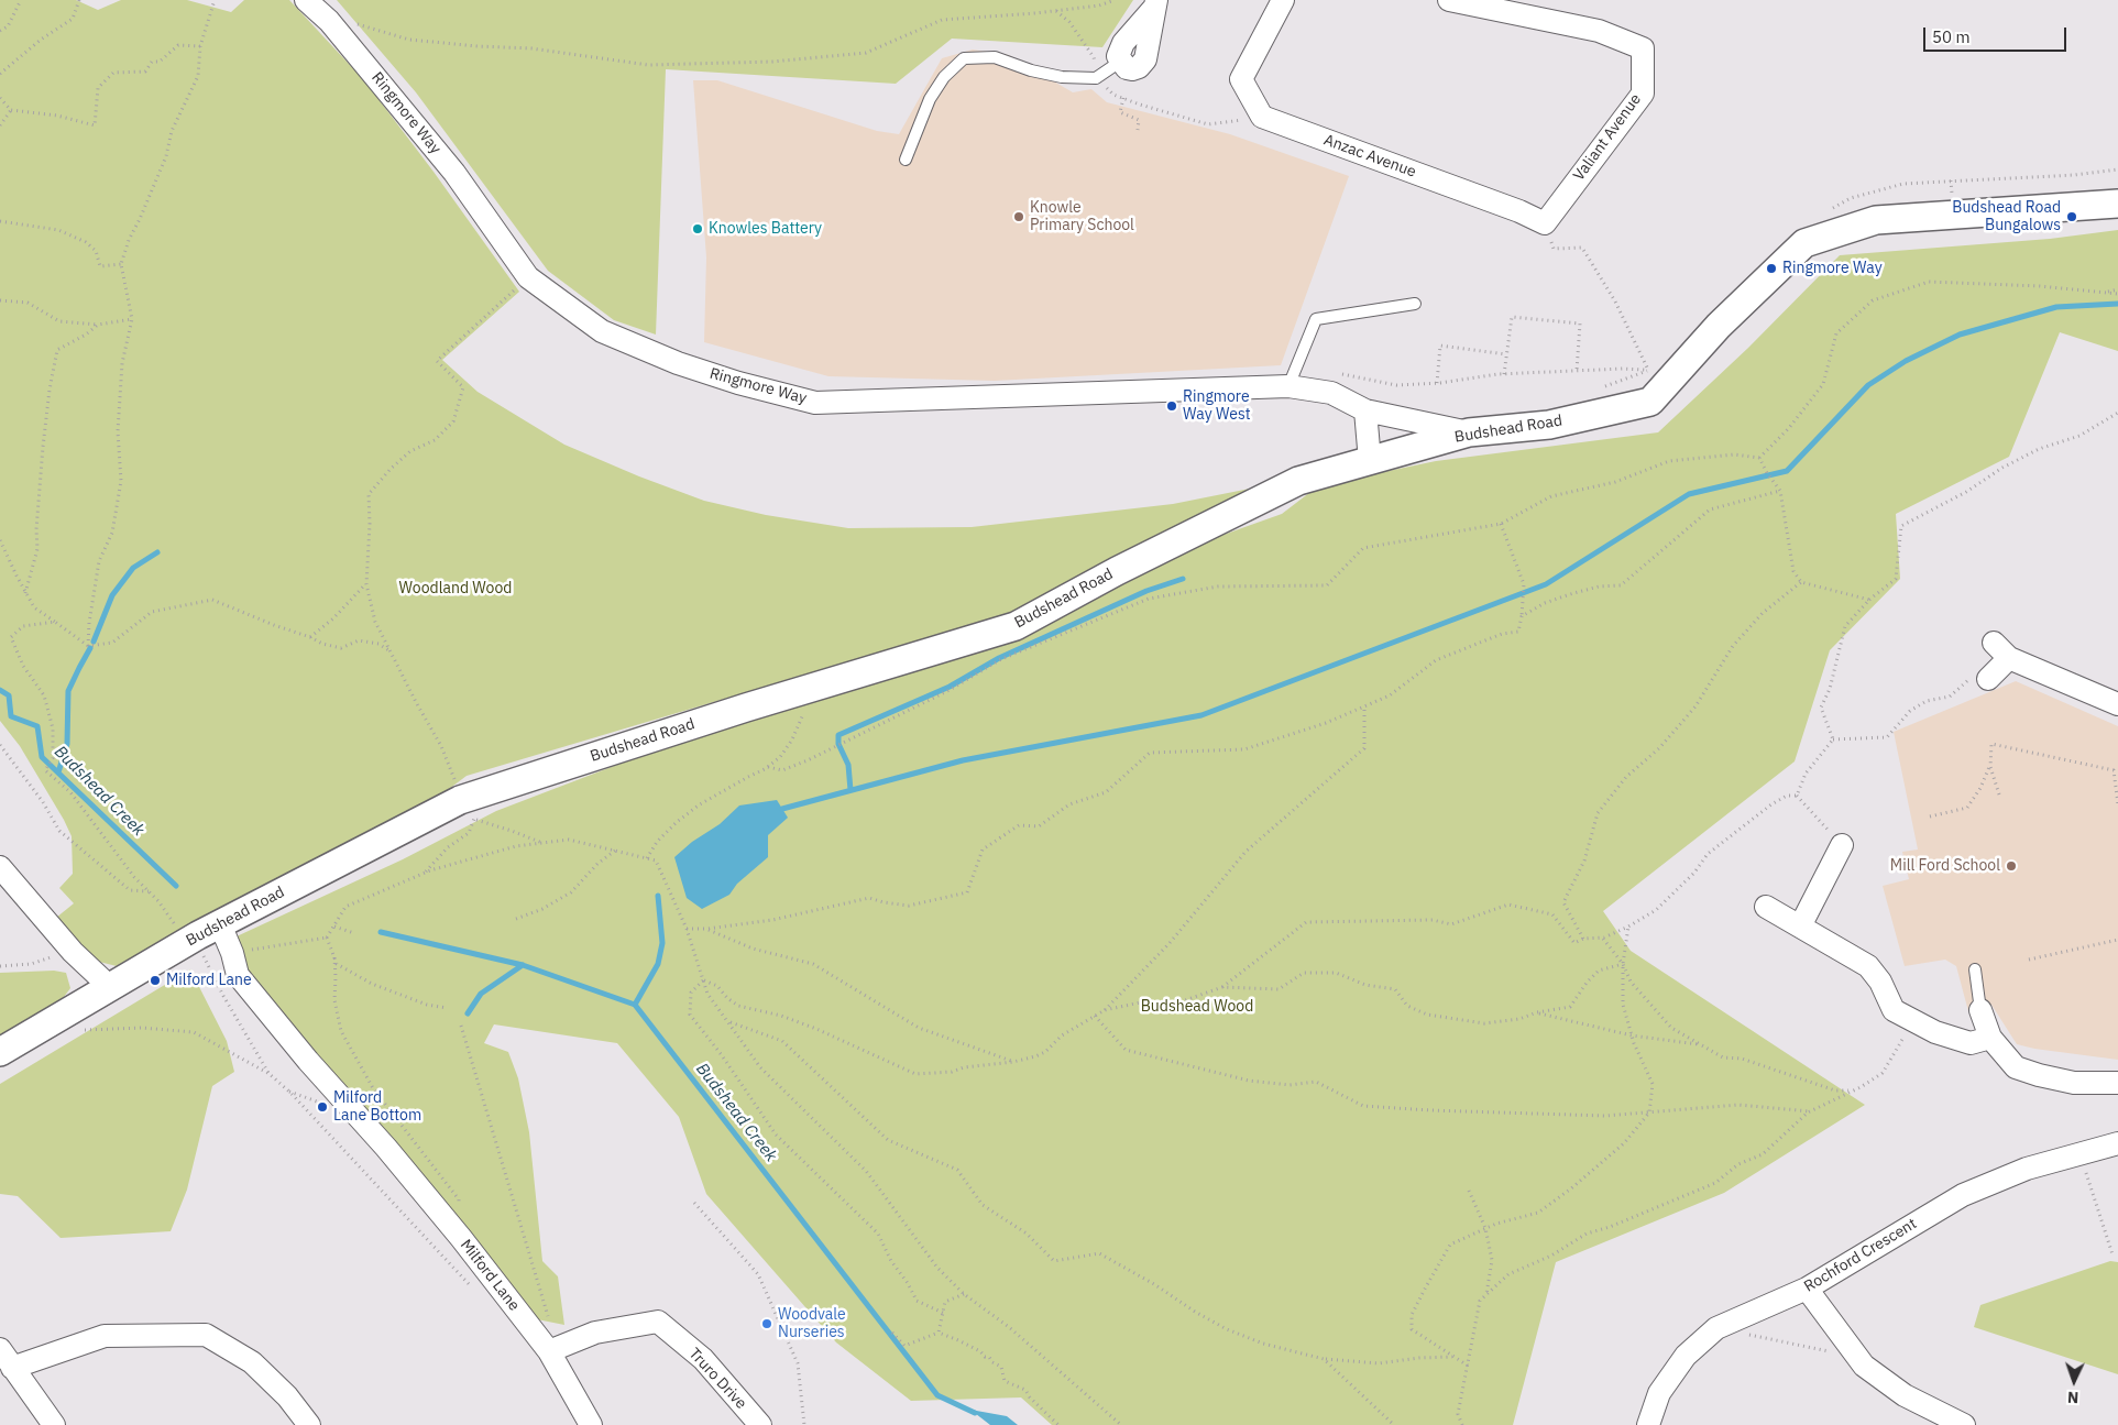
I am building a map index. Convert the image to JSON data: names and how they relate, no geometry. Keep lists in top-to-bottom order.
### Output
{
  "streets": {
    "street": [
      "Ringmore Way",
      "Valiant Avenue",
      "Anzac Avenue",
      "Budshead Road",
      "Rochford Crescent",
      "Milford Lane",
      "Truro Drive"
    ]
  },
  "crossings": [
    ["Ringmore Way", "Budshead Road"],
    ["Valiant Avenue", "Anzac Avenue"],
    ["Budshead Road", "Milford Lane"],
    ["Milford Lane", "Truro Drive"]
  ],
  "water": ["Budshead Creek"],
  "parks": ["Woodland Wood", "Budshead Wood"],
  "places": [
    "Knowle Primary School",
    "Budshead Road Bungalows",
    "Knowles Battery",
    "Ringmore Way",
    "Ringmore Way West",
    "Mill Ford School",
    "Milford Lane",
    "Milford Lane Bottom",
    "Woodvale Nurseries"
  ],
  "scale_bar": "50 m",
  "north": "bottom"
}
